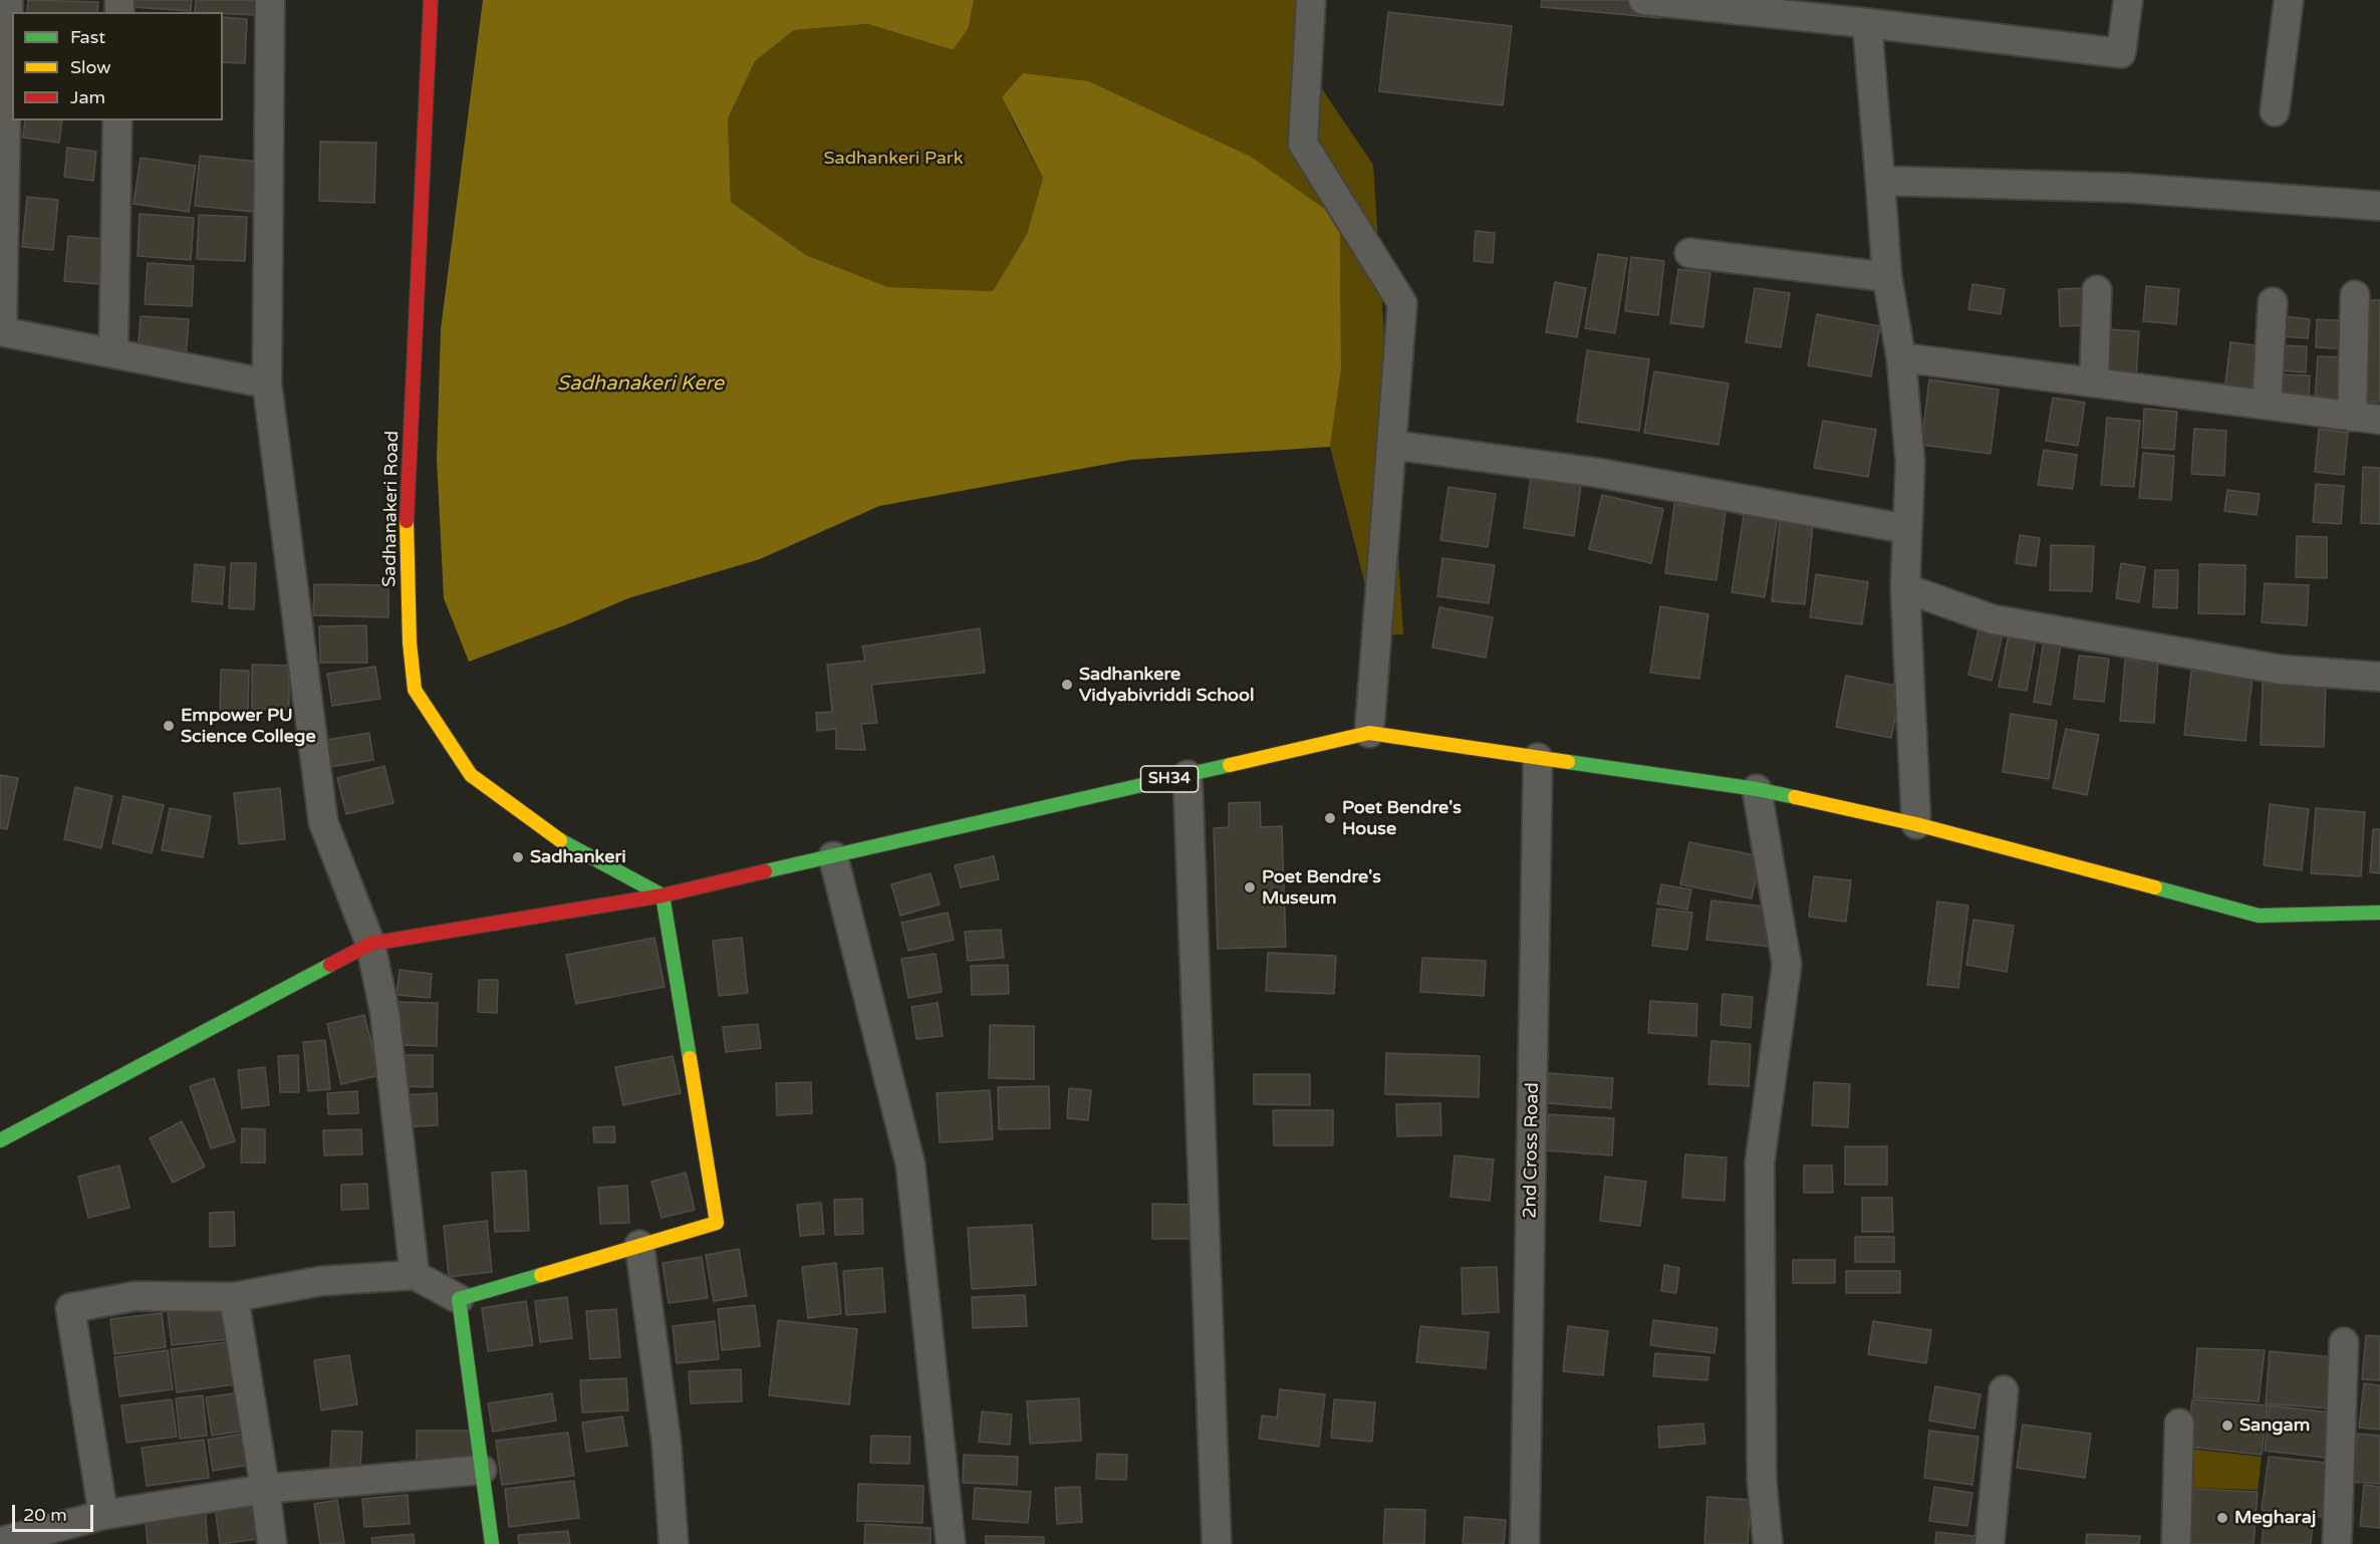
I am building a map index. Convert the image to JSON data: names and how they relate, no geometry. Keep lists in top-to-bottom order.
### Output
{
  "streets": {
    "main road": ["Sadhanakeri Road", "SH34"],
    "street": ["2nd Cross Road"]
  },
  "crossings": [
    ["Sadhanakeri Road", "SH34"],
    ["SH34", "2nd Cross Road"]
  ],
  "water": ["Sadhanakeri Kere"],
  "parks": ["Sadhankeri Park"],
  "places": [
    "Sadhankere Vidyabivriddi School",
    "Empower PU Science College",
    "Poet Bendre's House",
    "Sadhankeri",
    "Poet Bendre's Museum",
    "Sangam",
    "Megharaj"
  ],
  "legend": ["Fast", "Slow", "Jam"],
  "scale_bar": "20 m"
}
